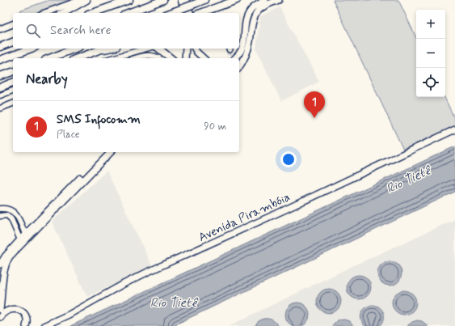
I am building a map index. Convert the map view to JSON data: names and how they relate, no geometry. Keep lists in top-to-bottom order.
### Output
{
  "streets": {
    "main road": ["Avenida Pirambóia"]
  },
  "water": ["Rio Tietê"],
  "page": {
    "map_buttons": ["+", "−"],
    "search": "Search here",
    "heading": "Nearby",
    "pins": "1",
    "list": [
      {
        "mark": "1",
        "name": "SMS Infocomm",
        "note": "Place",
        "value": "90 m"
      }
    ]
  }
}
